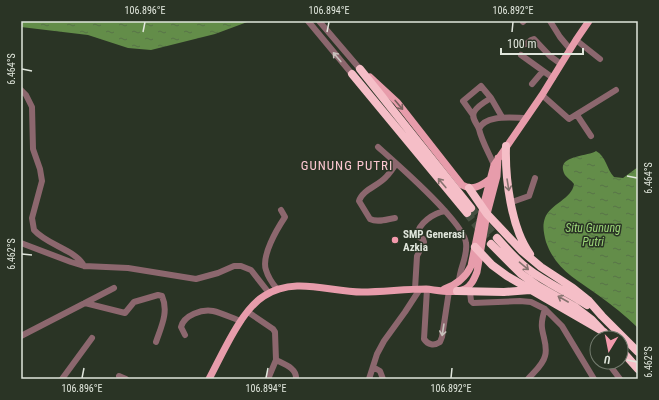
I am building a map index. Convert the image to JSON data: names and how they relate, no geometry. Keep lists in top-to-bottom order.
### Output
{
  "districts": ["GUNUNG PUTRI"],
  "water": ["Situ Gunung Putri"],
  "places": ["SMP Generasi Azkia"],
  "scale_bar": "100 m",
  "north": "bottom",
  "coordinates": [
    "106.896°E",
    "106.894°E",
    "106.892°E",
    "6.464°S",
    "6.462°S"
  ]
}
